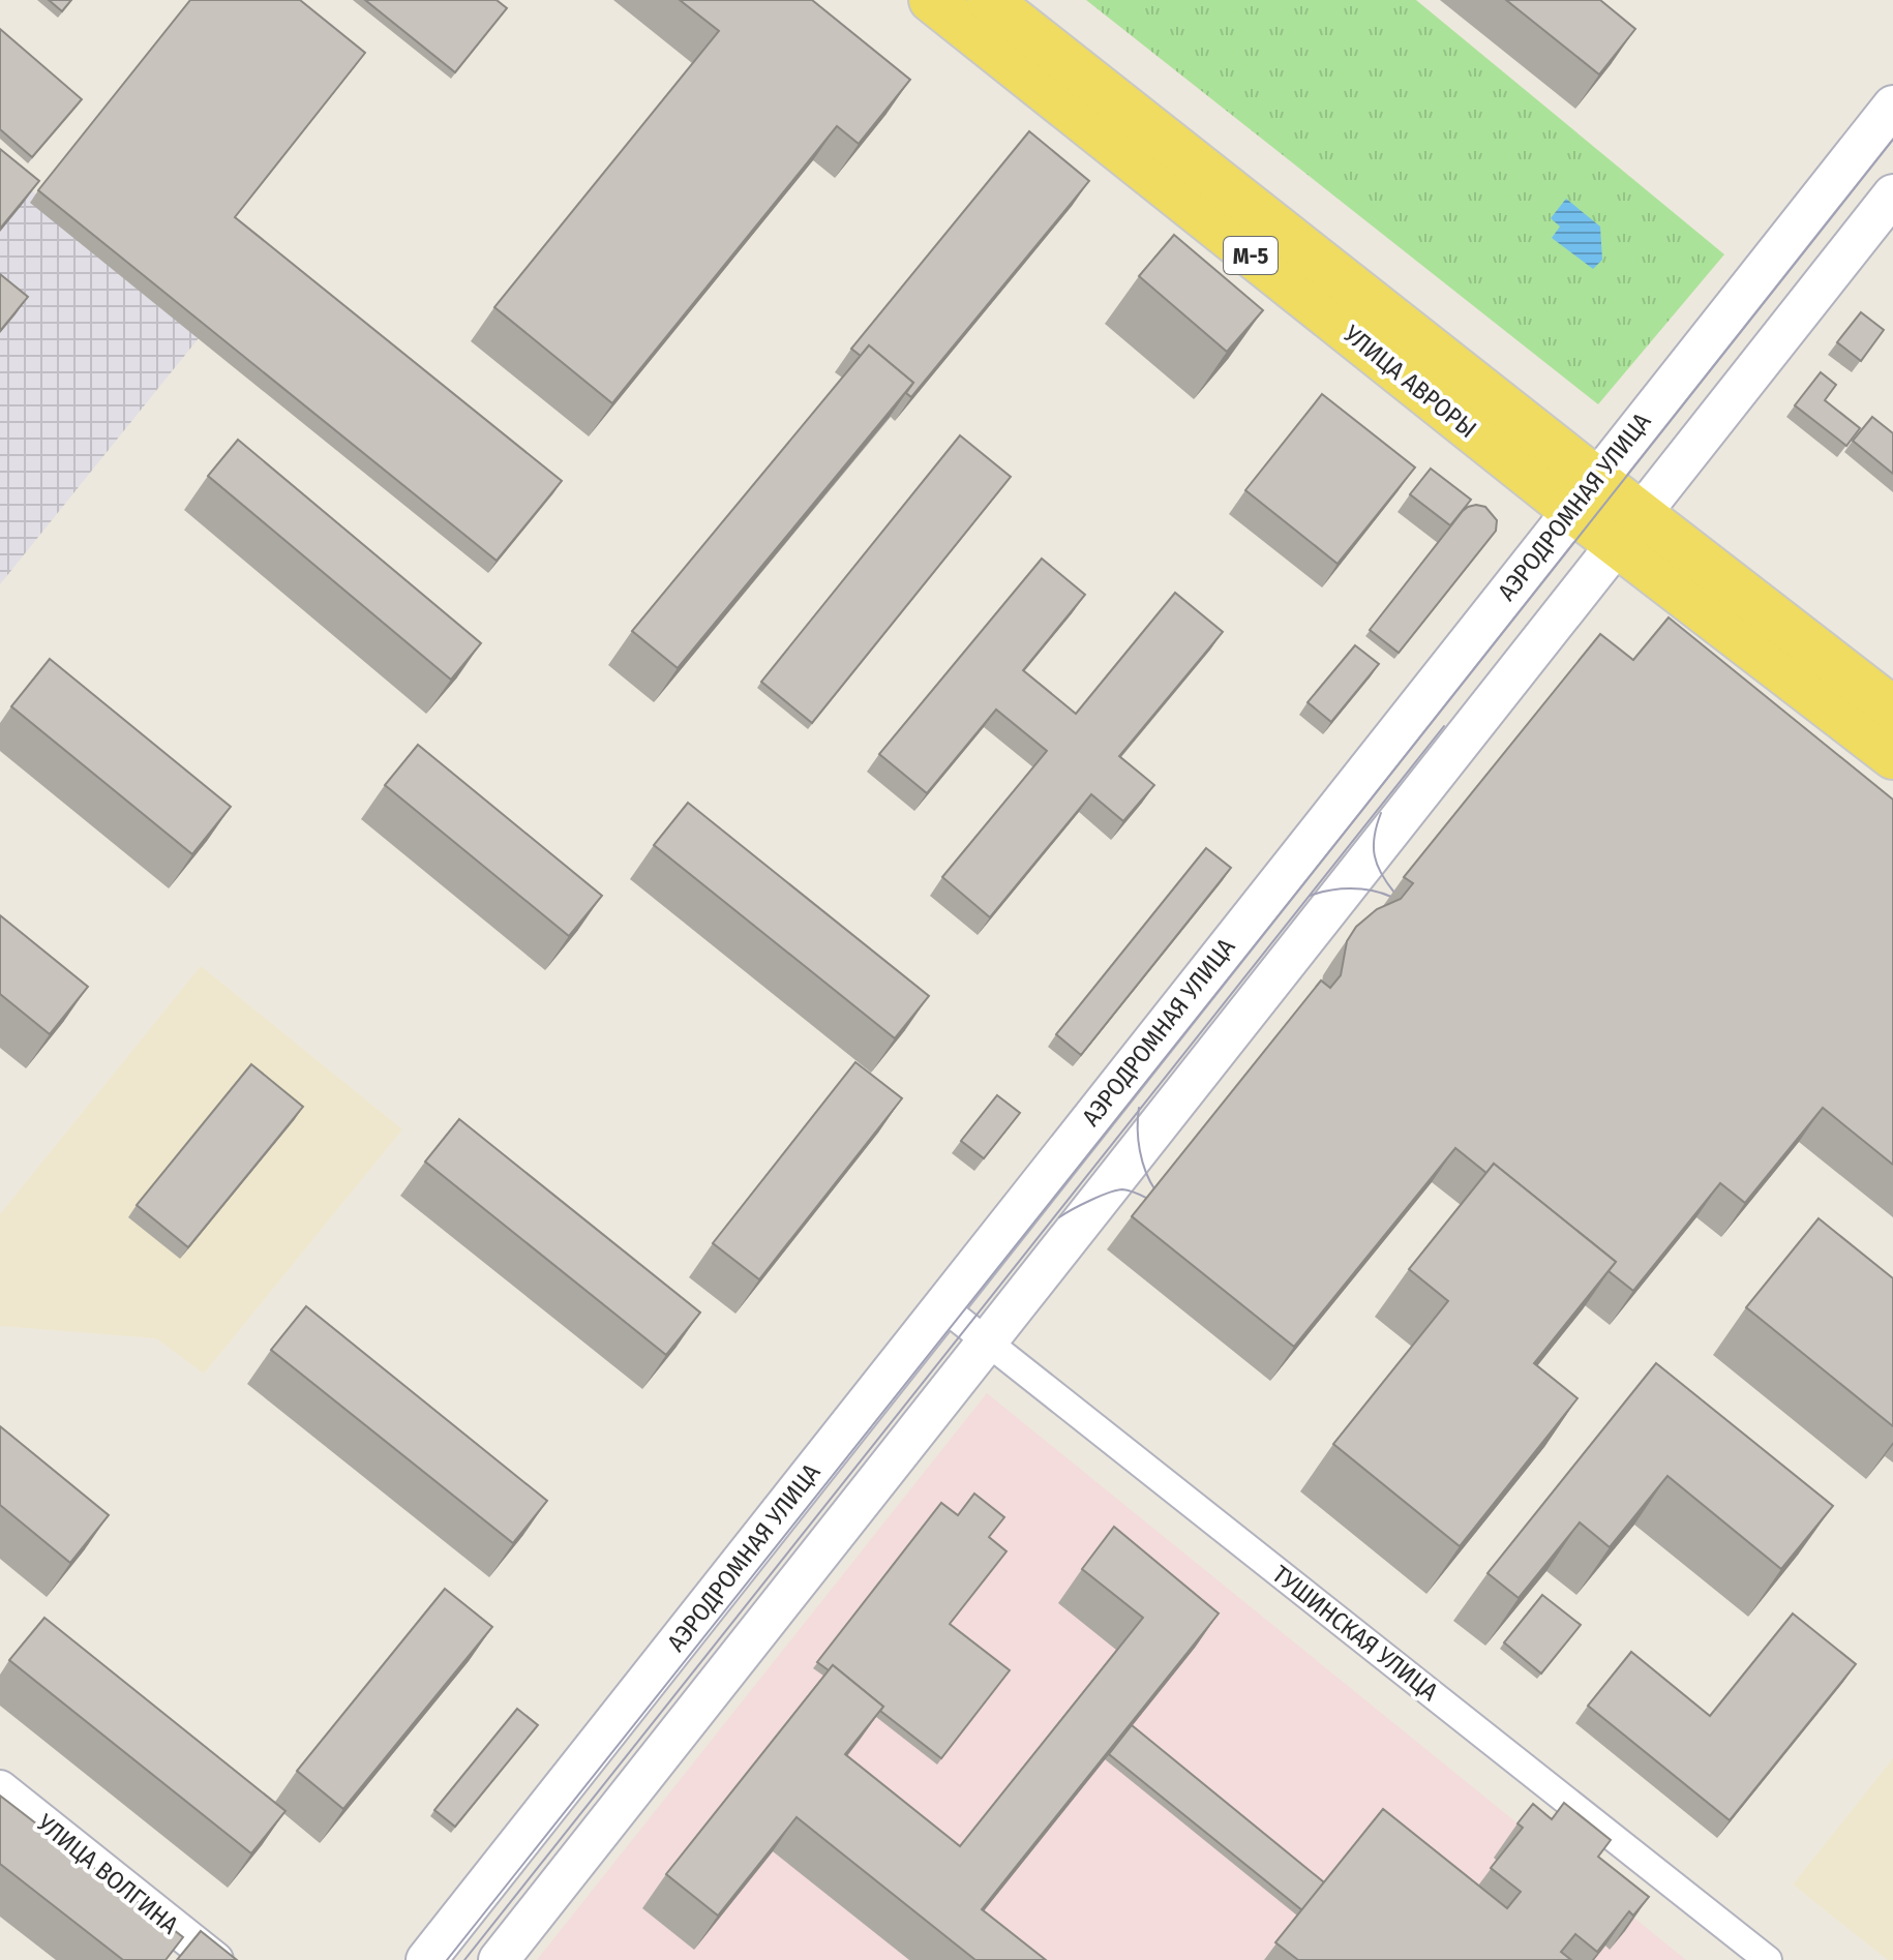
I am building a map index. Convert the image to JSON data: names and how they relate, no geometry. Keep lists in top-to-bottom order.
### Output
{
  "streets": {
    "main road": ["М-5", "УЛИЦА АВРОРЫ", "АЭРОДРОМНАЯ УЛИЦА"],
    "street": ["ТУШИНСКАЯ УЛИЦА", "УЛИЦА ВОЛГИНА"]
  },
  "crossings": [
    ["УЛИЦА АВРОРЫ", "АЭРОДРОМНАЯ УЛИЦА"],
    ["АЭРОДРОМНАЯ УЛИЦА", "ТУШИНСКАЯ УЛИЦА"]
  ]
}
